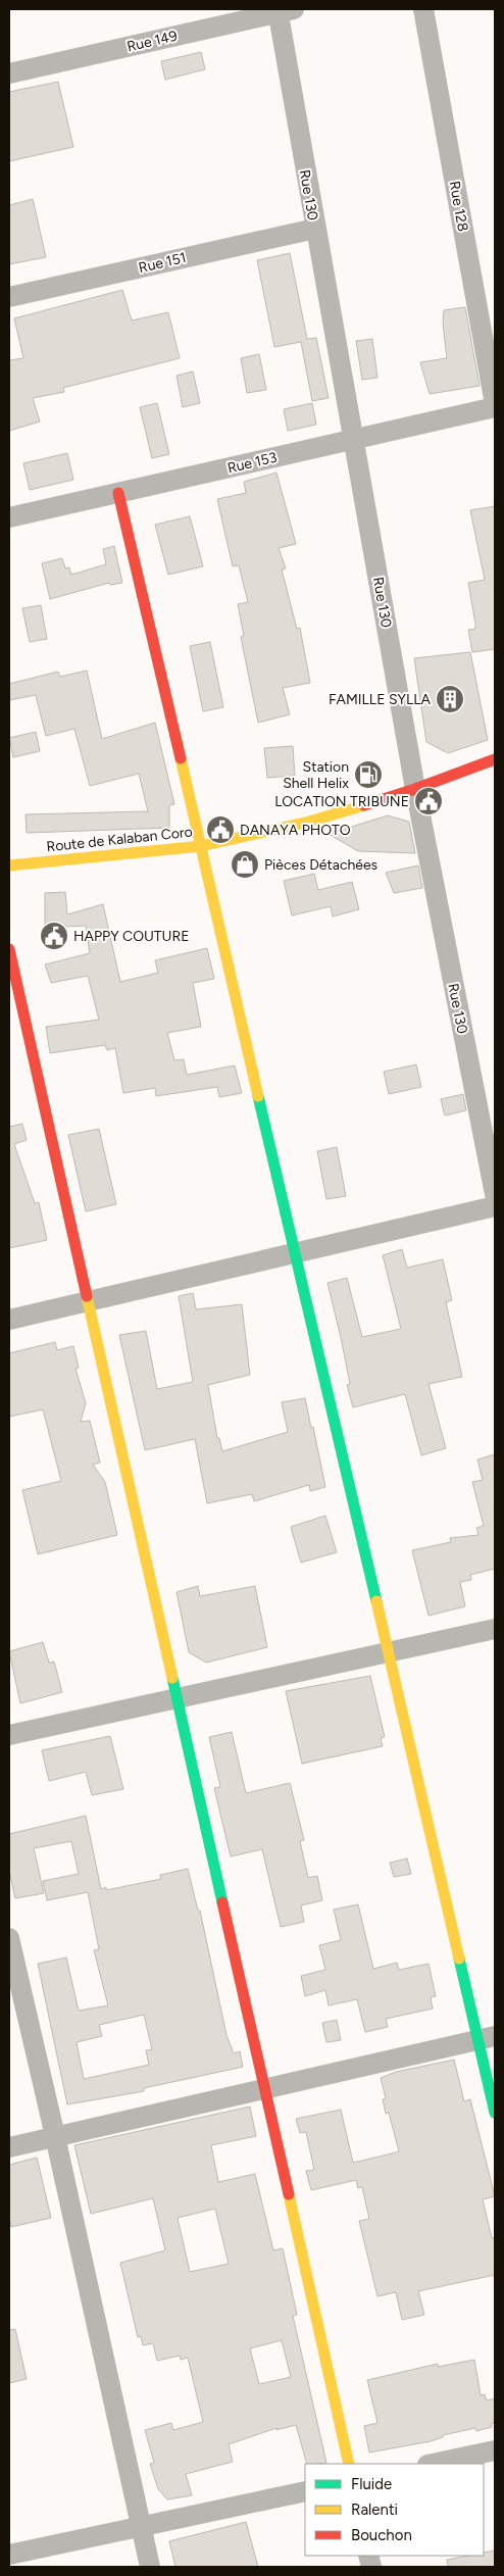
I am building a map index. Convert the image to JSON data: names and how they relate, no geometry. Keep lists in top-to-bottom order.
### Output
{
  "streets": {
    "street": [
      "Rue 149",
      "Rue 130",
      "Rue 128",
      "Rue 151",
      "Rue 153",
      "Route de Kalaban Coro"
    ]
  },
  "crossings": [
    ["Rue 149", "Rue 130"],
    ["Rue 130", "Rue 151"],
    ["Rue 130", "Rue 153"],
    ["Rue 130", "Route de Kalaban Coro"]
  ],
  "places": {
    "building": ["FAMILLE SYLLA"],
    "fuel station": ["Station Shell Helix"],
    "public building": ["LOCATION TRIBUNE", "DANAYA PHOTO", "HAPPY COUTURE"],
    "shop": ["Pièces Détachées"]
  },
  "legend": ["Fluide", "Ralenti", "Bouchon"]
}
